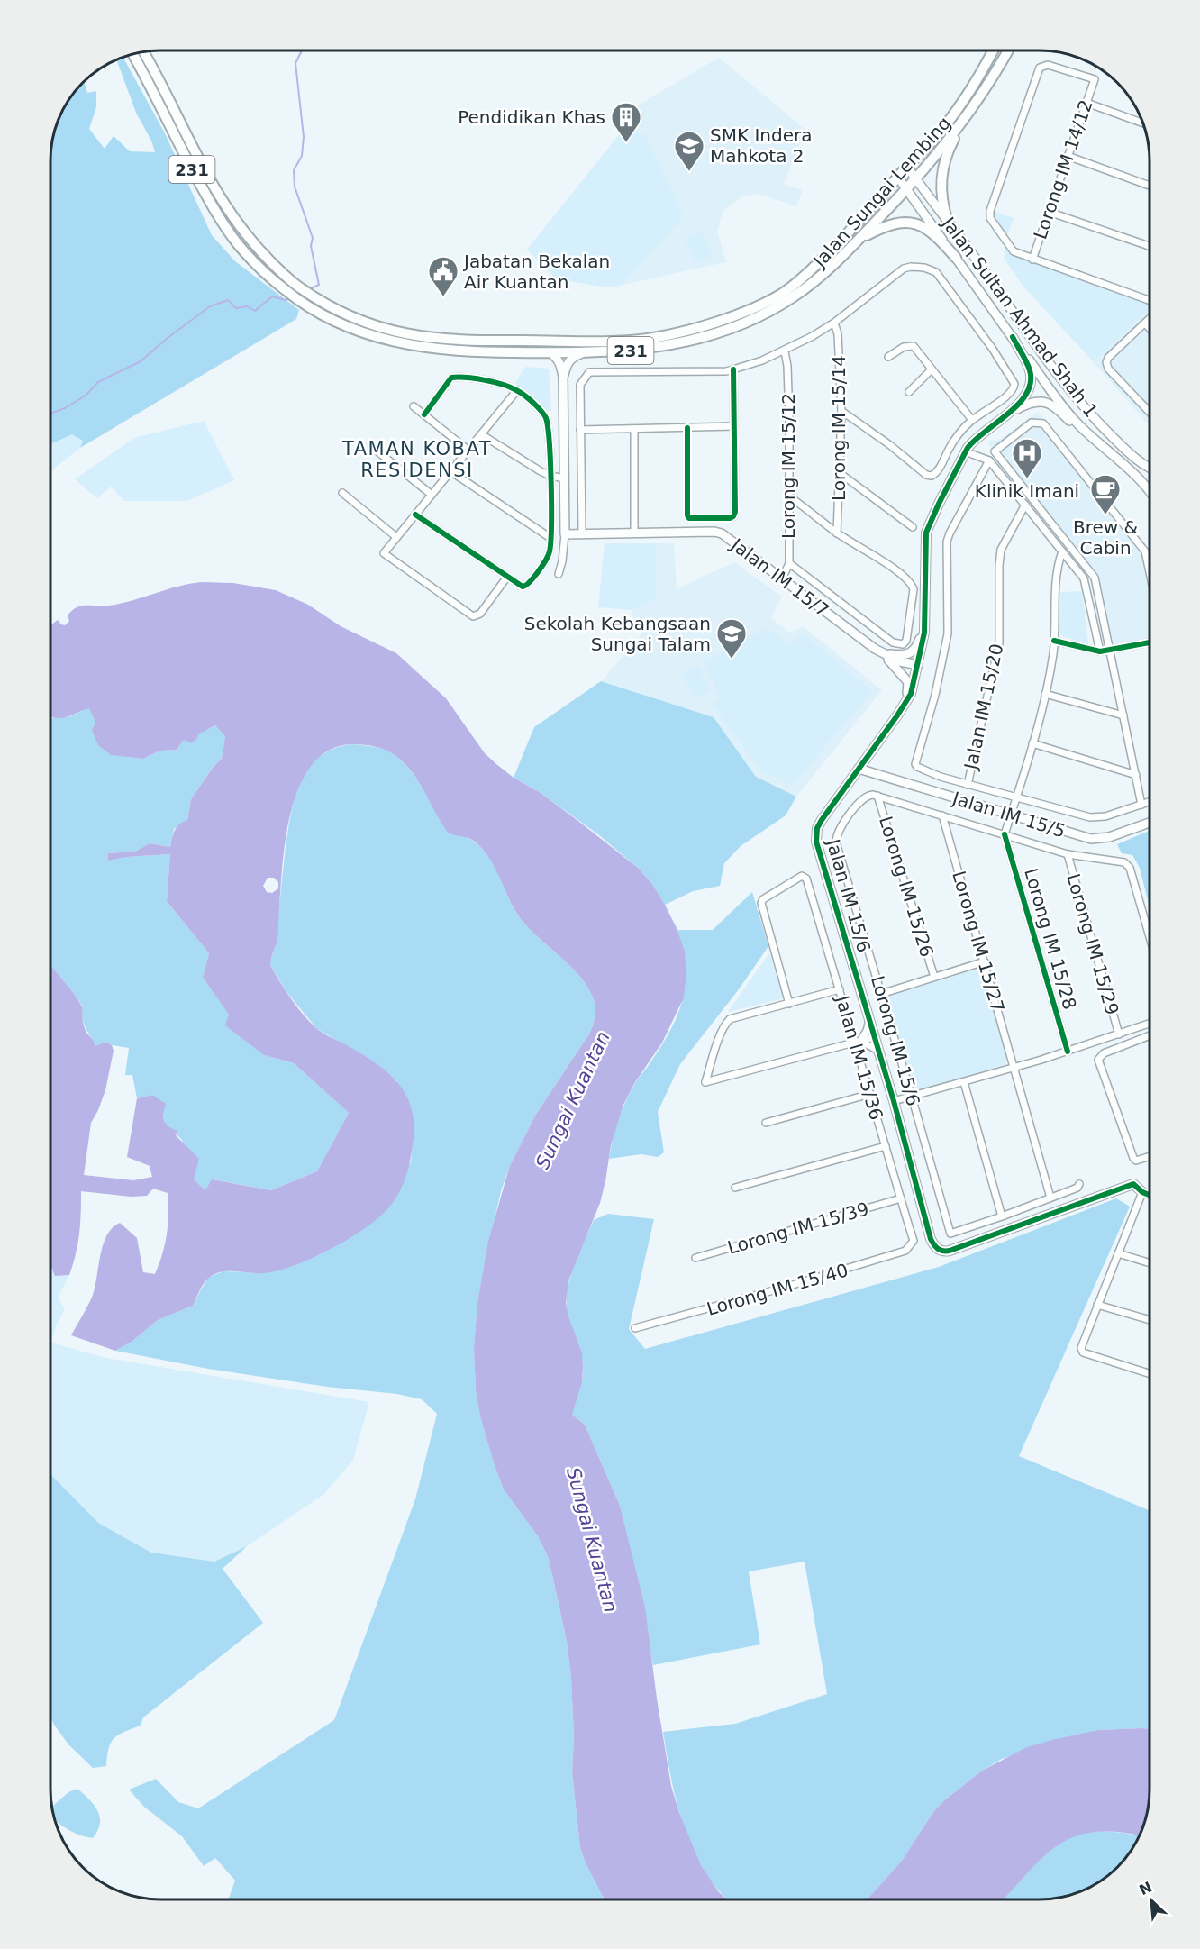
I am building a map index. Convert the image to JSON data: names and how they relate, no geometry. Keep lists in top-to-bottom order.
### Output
{
  "streets": {
    "main road": ["231", "Jalan Sungai Lembing"],
    "street": [
      "Lorong IM 14/12",
      "Jalan Sultan Ahmad Shah 1",
      "Lorong IM 15/14",
      "Lorong IM 15/12",
      "Jalan IM 15/7",
      "Jalan IM 15/20",
      "Jalan IM 15/5",
      "Lorong IM 15/26",
      "Jalan IM 15/6",
      "Lorong IM 15/28",
      "Lorong IM 15/27",
      "Lorong IM 15/29",
      "Lorong IM 15/6",
      "Jalan IM 15/36",
      "Lorong IM 15/39",
      "Lorong IM 15/40"
    ]
  },
  "crossings": [
    ["Jalan Sungai Lembing", "Jalan Sultan Ahmad Shah 1"],
    ["Jalan Sultan Ahmad Shah 1", "Jalan IM 15/6"],
    ["Lorong IM 15/12", "Jalan IM 15/7"],
    ["Jalan IM 15/7", "Jalan IM 15/6"],
    ["Jalan IM 15/5", "Jalan IM 15/6"],
    ["Lorong IM 15/26", "Lorong IM 15/6"],
    ["Jalan IM 15/36", "Lorong IM 15/39"],
    ["Jalan IM 15/36", "Lorong IM 15/40"]
  ],
  "districts": ["TAMAN KOBAT RESIDENSI"],
  "water": ["Sungai Kuantan"],
  "places": {
    "building": ["Pendidikan Khas"],
    "school or university": ["SMK Indera Mahkota 2", "Sekolah Kebangsaan Sungai Talam"],
    "public building": ["Jabatan Bekalan Air Kuantan"],
    "hospital": ["Klinik Imani"],
    "cafe": ["Brew & Cabin"]
  },
  "north": "top left"
}
